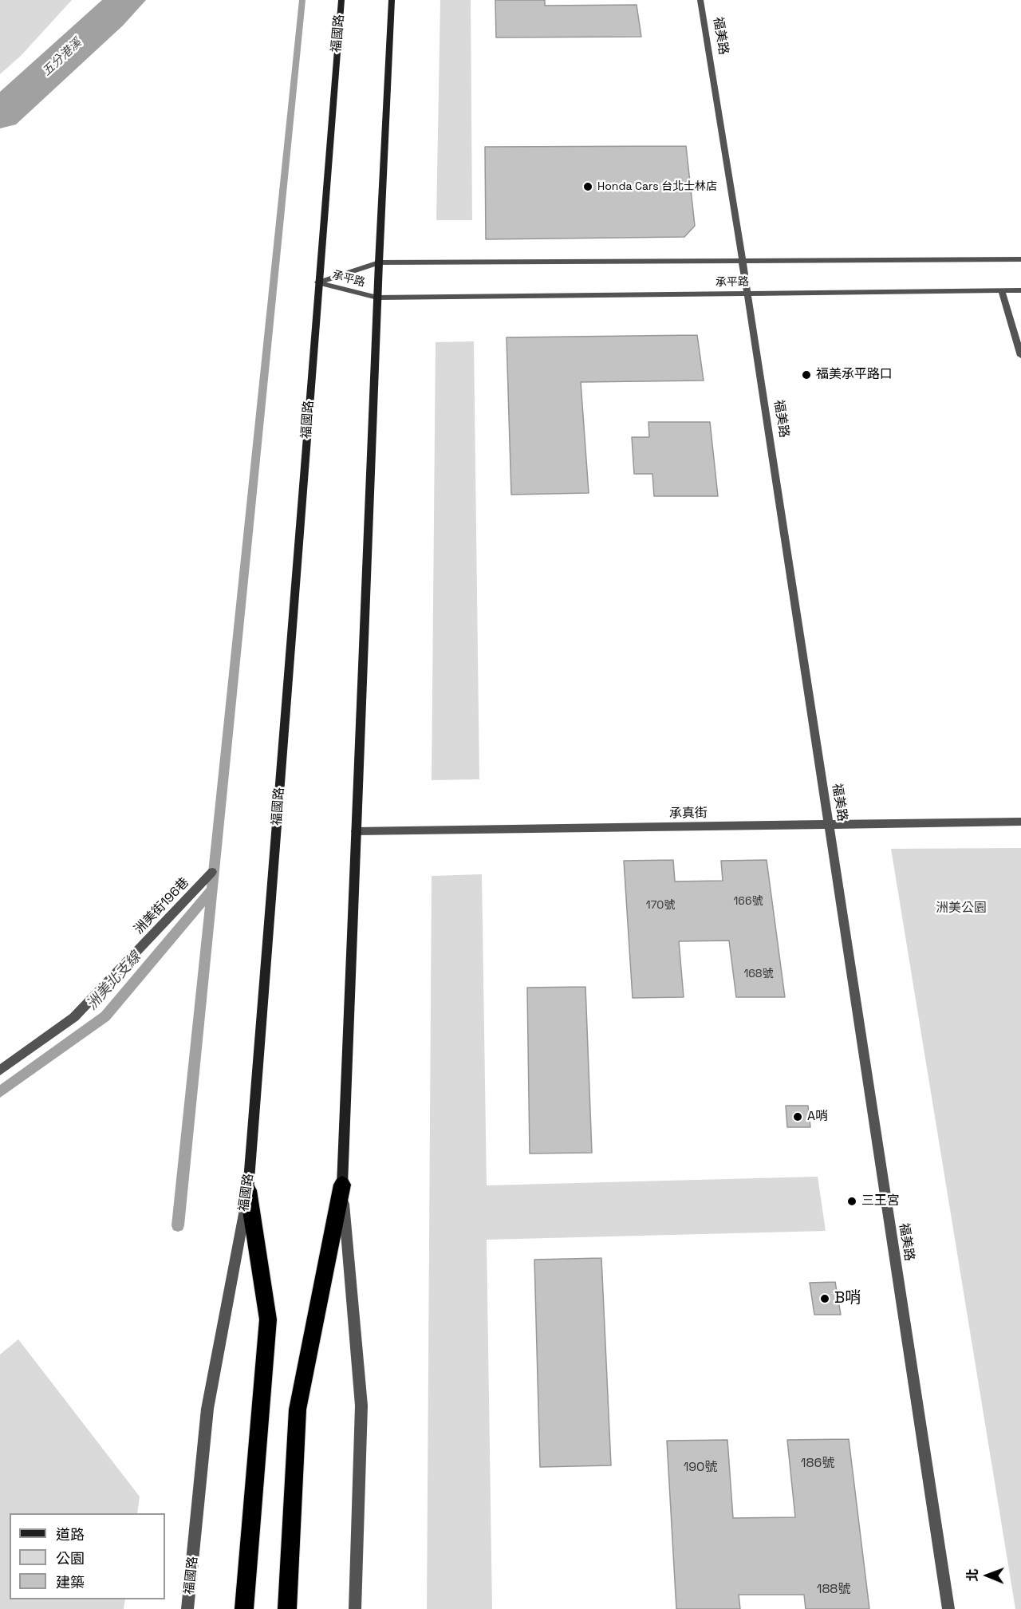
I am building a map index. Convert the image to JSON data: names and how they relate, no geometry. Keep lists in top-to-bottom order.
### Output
{
  "streets": {
    "street": [
      "福國路",
      "福美路",
      "承平路",
      "承真街",
      "洲美街196巷"
    ]
  },
  "crossings": [
    ["福國路", "承平路"],
    ["福美路", "承平路"],
    ["福美路", "承真街"]
  ],
  "water": ["五分港溪", "洲美北支線"],
  "parks": ["洲美公園"],
  "places": [
    "Honda Cars 台北士林店",
    "福美承平路口",
    "A哨",
    "三王宮",
    "B哨"
  ],
  "house_numbers": [
    "166號",
    "170號",
    "168號",
    "186號",
    "190號",
    "188號"
  ],
  "legend": ["道路", "公園", "建築"],
  "north": "left"
}
